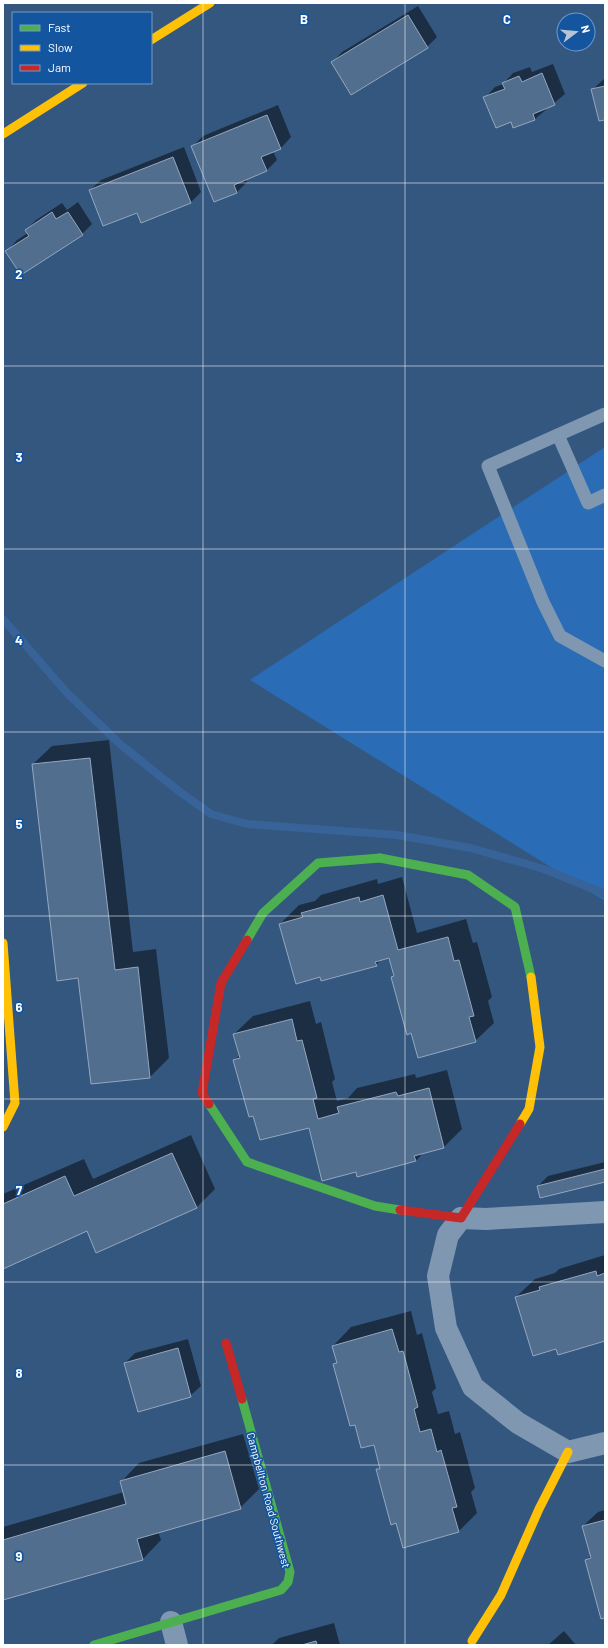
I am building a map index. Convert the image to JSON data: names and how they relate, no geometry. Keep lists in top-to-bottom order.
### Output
{
  "streets": {
    "street": ["Campbellton Road Southwest"]
  },
  "legend": ["Fast", "Slow", "Jam"],
  "north": "right",
  "grid": {
    "columns": ["B", "C"],
    "rows": [
      "2",
      "3",
      "4",
      "5",
      "6",
      "7",
      "8",
      "9"
    ]
  }
}
